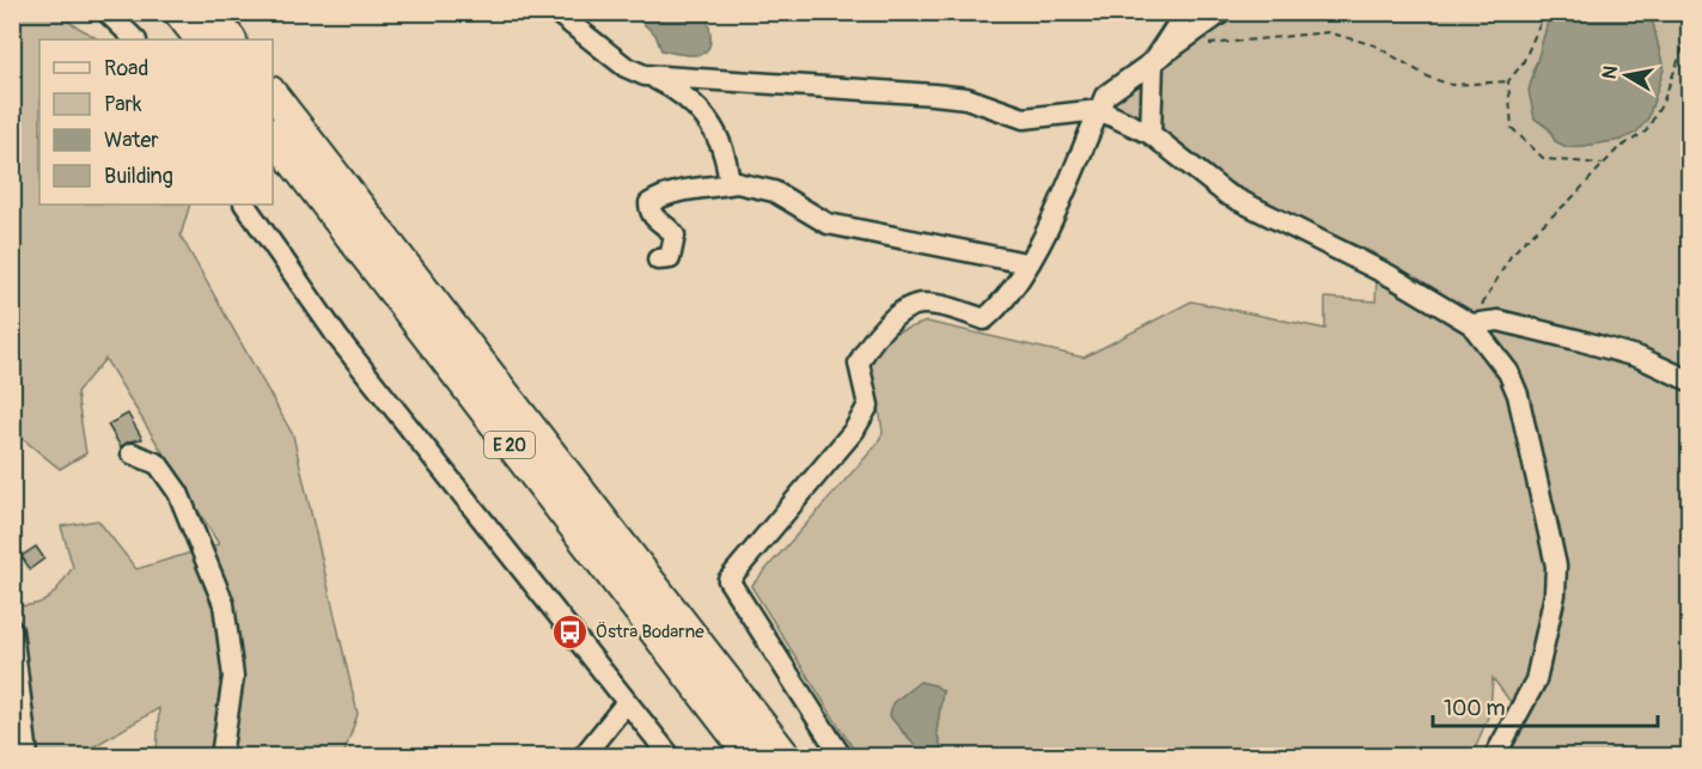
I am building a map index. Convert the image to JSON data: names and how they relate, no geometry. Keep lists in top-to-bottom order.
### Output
{
  "streets": {
    "highway": ["E 20"]
  },
  "places": {
    "bus stop": ["Östra Bodarne"]
  },
  "legend": [
    "Road",
    "Park",
    "Water",
    "Building"
  ],
  "scale_bar": "100 m",
  "north": "left"
}
